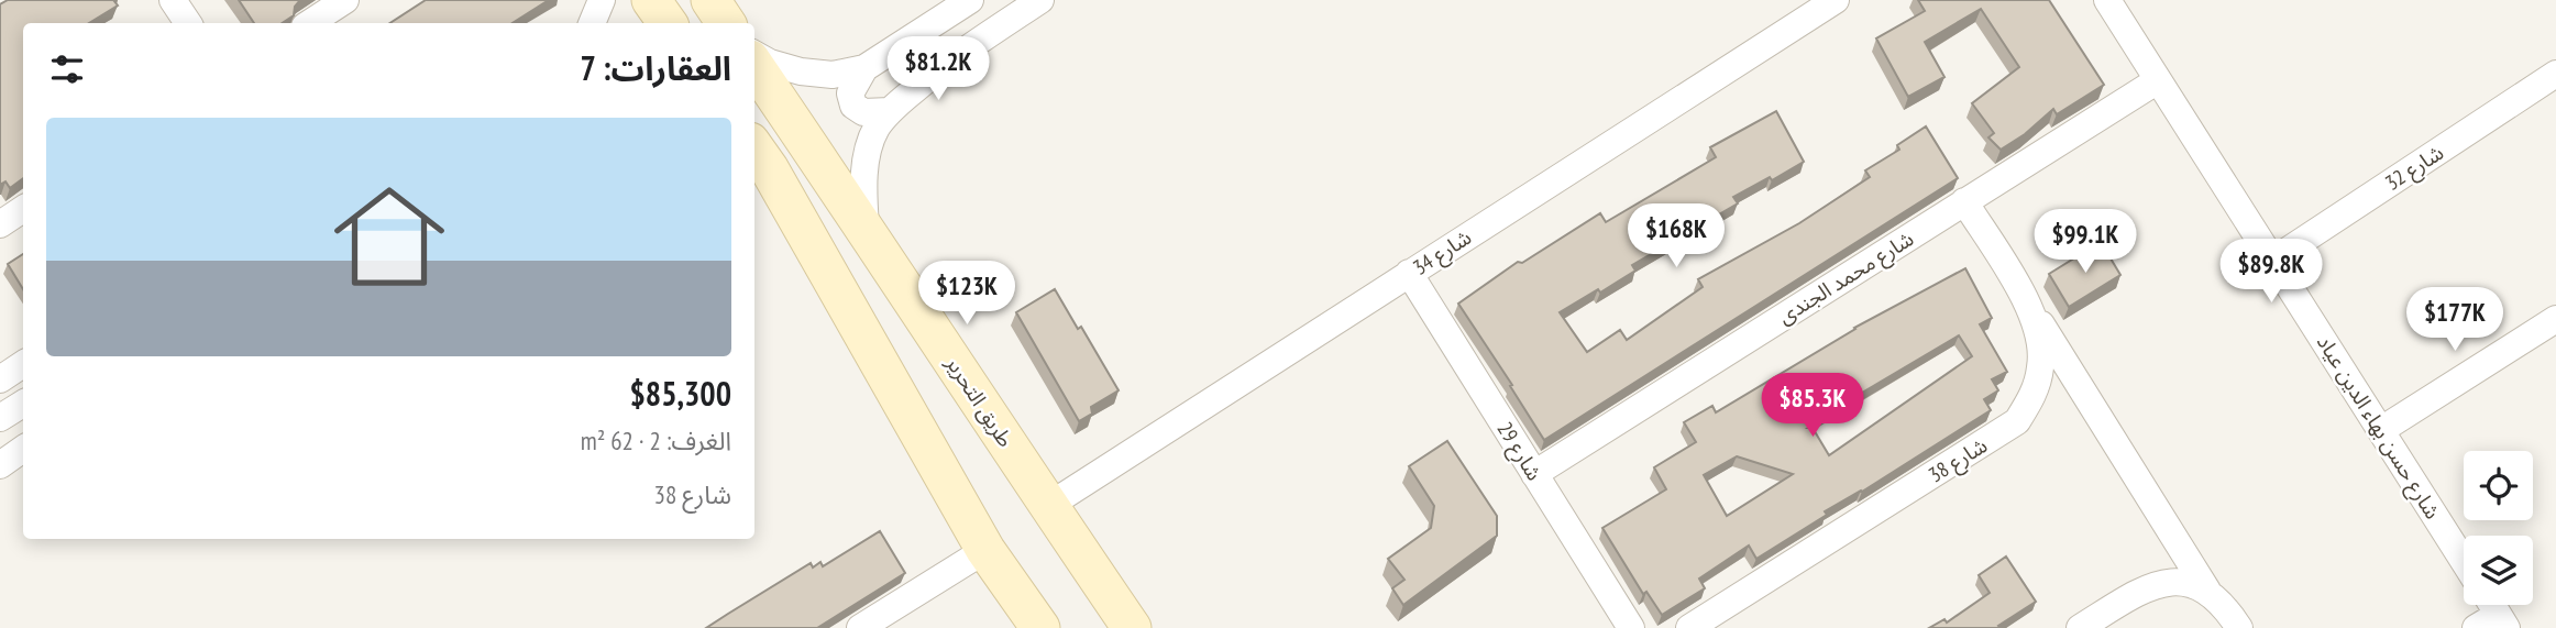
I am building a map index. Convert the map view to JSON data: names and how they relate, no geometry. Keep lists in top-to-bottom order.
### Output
{
  "streets": {
    "street": [
      "شارع 32",
      "شارع 34",
      "شارع محمد الجندى",
      "طريق التحرير",
      "شارع حسن بهاء الدين عياد",
      "شارع 29",
      "شارع 38"
    ]
  },
  "crossings": [
    ["شارع 32", "شارع حسن بهاء الدين عياد"],
    ["شارع 34", "طريق التحرير"],
    ["شارع 34", "شارع 29"],
    ["شارع محمد الجندى", "شارع حسن بهاء الدين عياد"],
    ["شارع محمد الجندى", "شارع 29"],
    ["شارع محمد الجندى", "شارع 38"]
  ],
  "page": {
    "heading": "العقارات: 7",
    "price": [
      "$81.2K",
      "$168K",
      "$99.1K",
      "$89.8K",
      "$123K",
      "$177K",
      "$85.3K"
    ],
    "list": [
      {
        "name": "$85,300",
        "note": "الغرف: 2 · 62 m² · شارع 38"
      }
    ]
  }
}
